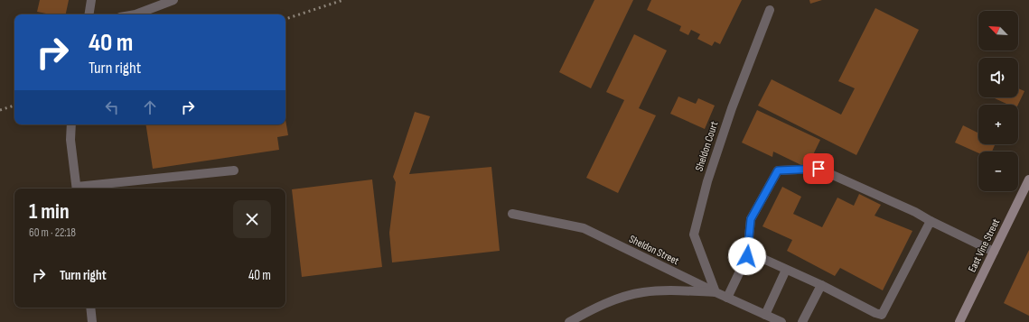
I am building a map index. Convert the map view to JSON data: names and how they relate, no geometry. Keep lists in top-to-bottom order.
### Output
{
  "streets": {
    "street": ["Sheldon Court", "East Vine Street", "Sheldon Street"]
  },
  "crossings": [
    ["Sheldon Court", "Sheldon Street"]
  ],
  "north": "top left",
  "page": {
    "map_buttons": ["+", "−"],
    "turn": ["40 m", "Turn right"],
    "heading": ["1 min", "60 m · 22:18"],
    "list": [
      {
        "name": "Turn right",
        "value": "40 m"
      }
    ]
  }
}
